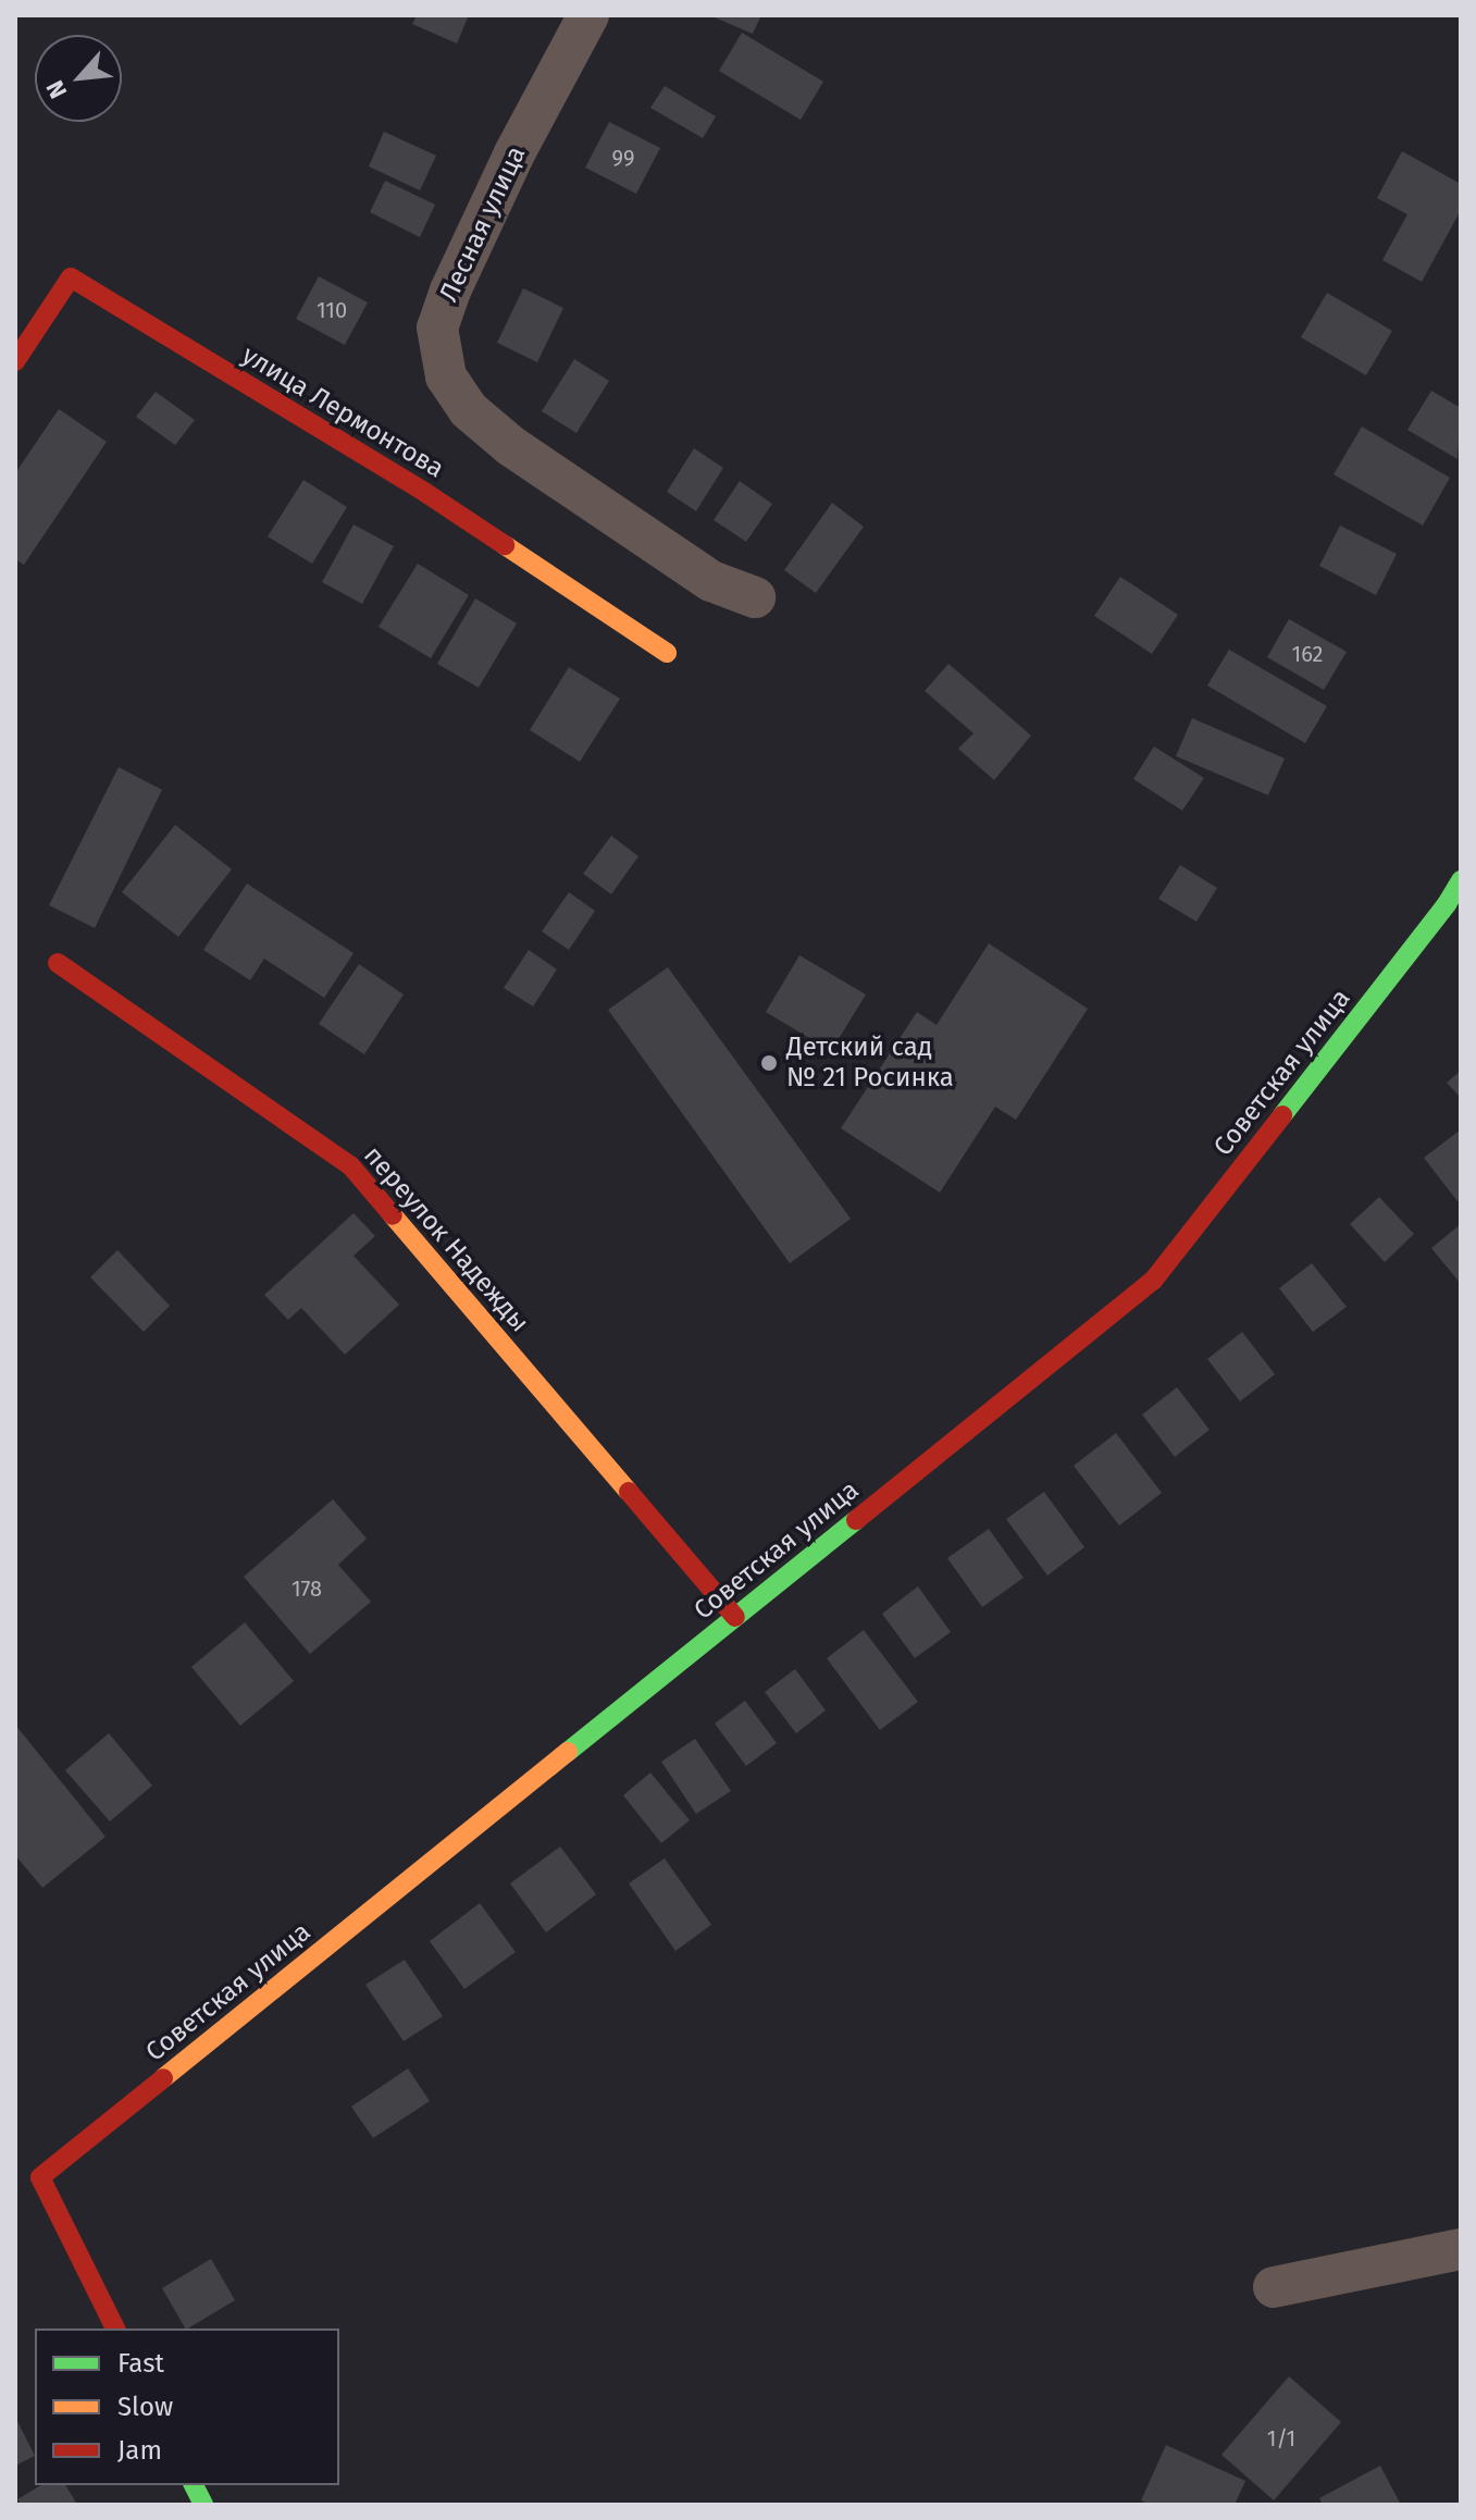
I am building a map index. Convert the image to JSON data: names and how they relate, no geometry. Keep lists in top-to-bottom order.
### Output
{
  "streets": {
    "main road": ["улица Лермонтова", "Советская улица", "переулок Надежды"],
    "street": ["Лесная улица"]
  },
  "crossings": [
    ["Советская улица", "переулок Надежды"]
  ],
  "places": ["Детский сад № 21 Росинка"],
  "house_numbers": [
    "99",
    "110",
    "162",
    "178",
    "1/1"
  ],
  "legend": ["Fast", "Slow", "Jam"],
  "north": "bottom left"
}
